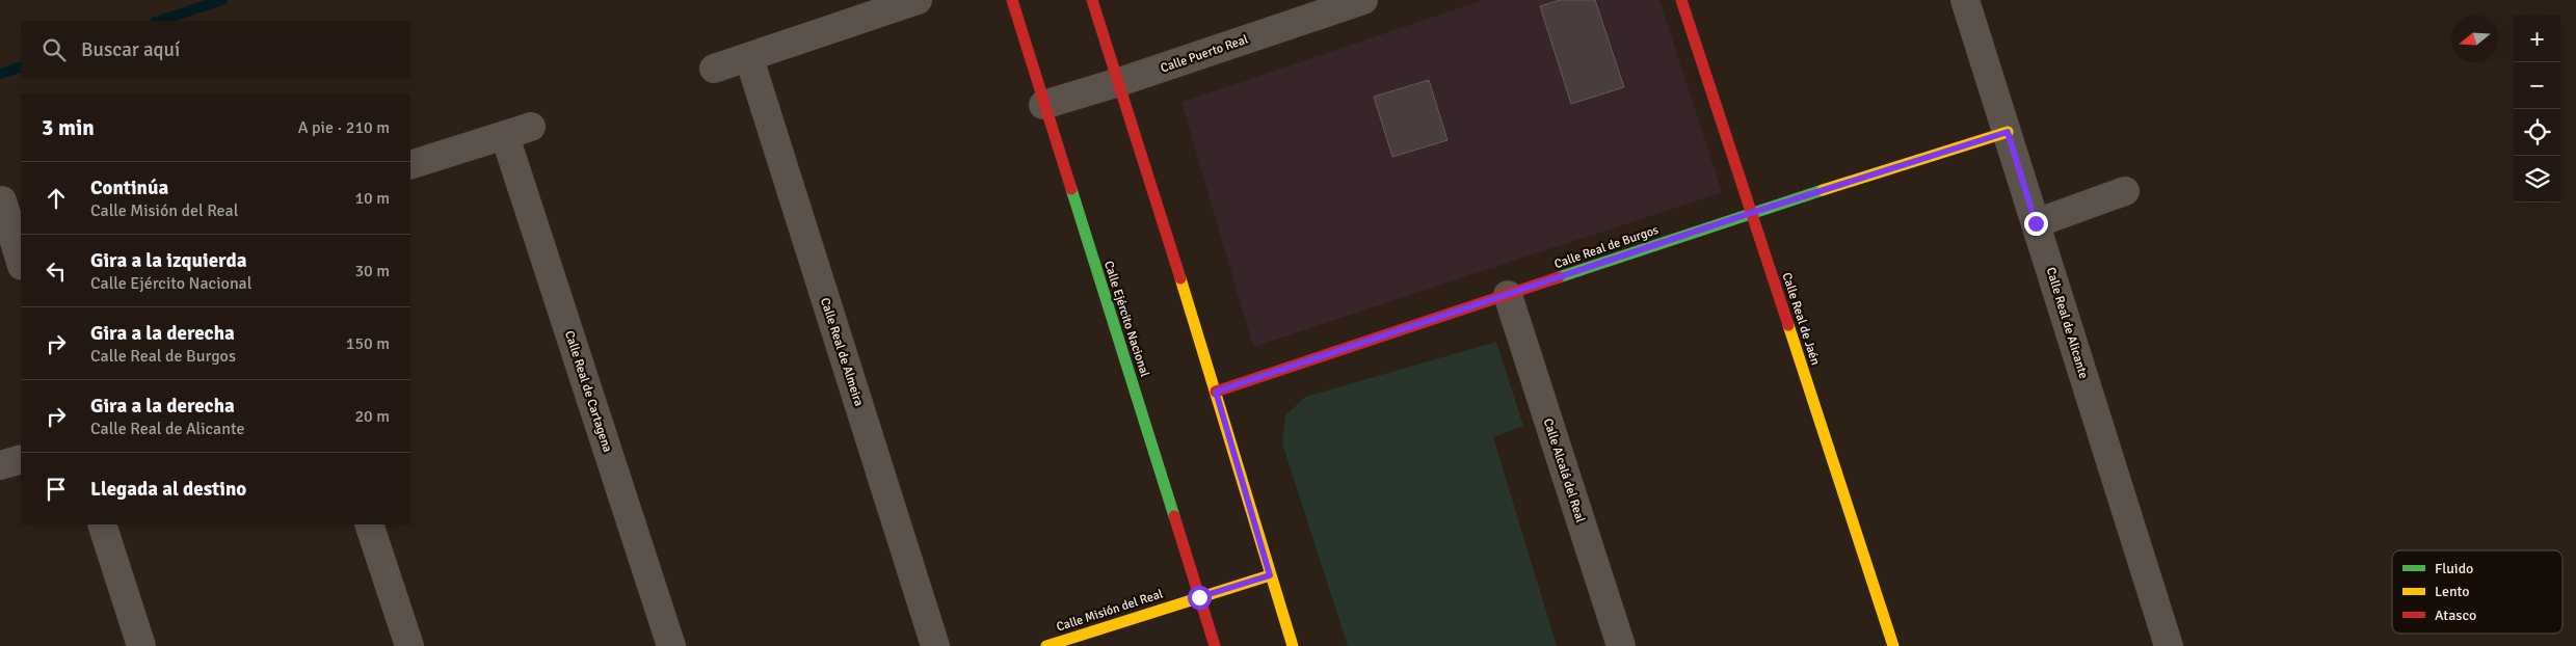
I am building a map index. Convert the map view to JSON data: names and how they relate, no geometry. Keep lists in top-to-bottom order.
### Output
{
  "streets": {
    "street": [
      "Calle Puerto Real",
      "Calle Real de Burgos",
      "Calle Ejército Nacional",
      "Calle Real de Jaén",
      "Calle Real de Alicante",
      "Calle Real de Almeira",
      "Calle Real de Cartagena",
      "Calle Alcalá del Real",
      "Calle Misión del Real"
    ]
  },
  "crossings": [
    ["Calle Puerto Real", "Calle Ejército Nacional"],
    ["Calle Real de Burgos", "Calle Real de Jaén"],
    ["Calle Real de Burgos", "Calle Real de Alicante"],
    ["Calle Real de Burgos", "Calle Alcalá del Real"],
    ["Calle Ejército Nacional", "Calle Misión del Real"]
  ],
  "legend": ["Fluido", "Lento", "Atasco"],
  "north": "left",
  "page": {
    "map_buttons": ["+", "−"],
    "search": "Buscar aquí",
    "heading": ["3 min", "A pie · 210 m"],
    "list": [
      ["Continúa", "Calle Misión del Real", "10 m"],
      ["Gira a la izquierda", "Calle Ejército Nacional", "30 m"],
      ["Gira a la derecha", "Calle Real de Burgos", "150 m"],
      ["Gira a la derecha", "Calle Real de Alicante", "20 m"],
      "Llegada al destino"
    ]
  }
}
